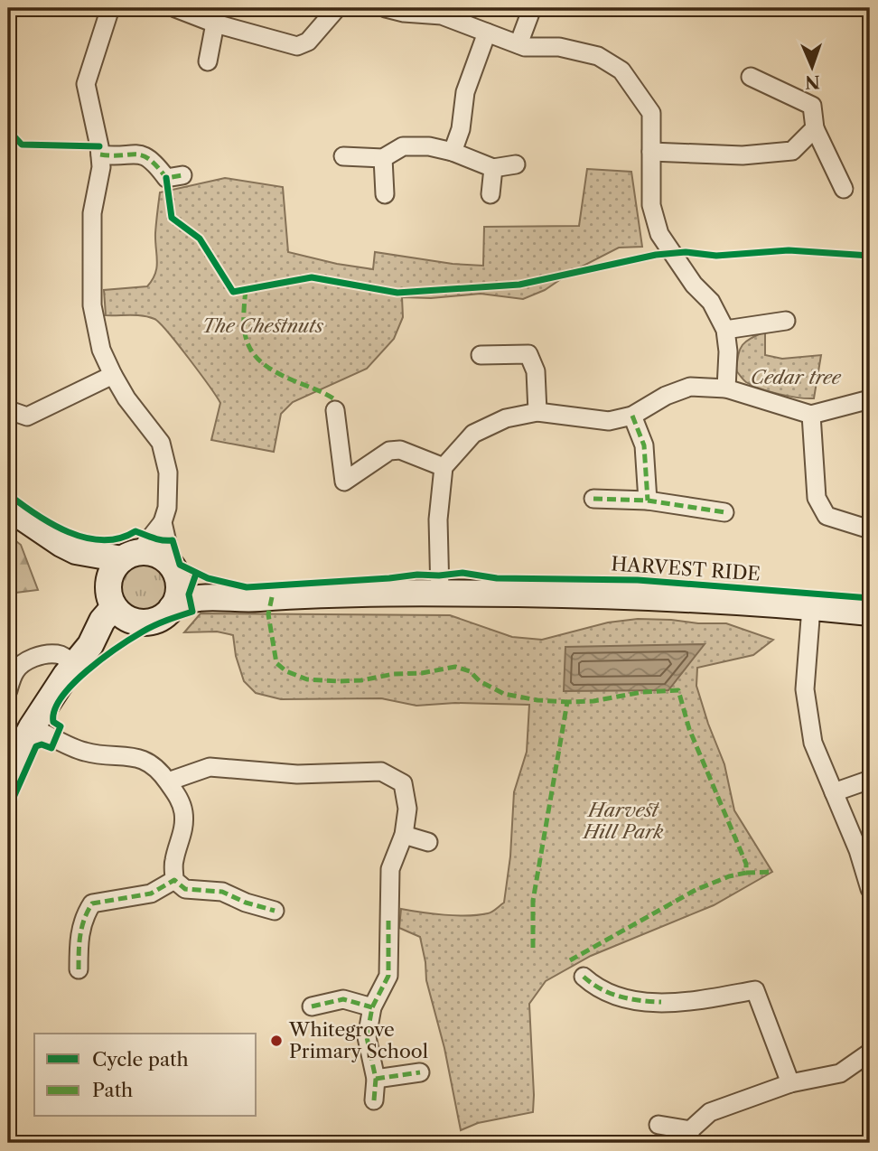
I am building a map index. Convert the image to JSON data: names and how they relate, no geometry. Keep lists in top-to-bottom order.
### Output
{
  "streets": {
    "street": ["HARVEST RIDE"]
  },
  "parks": ["The Chestnuts", "Cedar tree", "Harvest Hill Park"],
  "places": ["Whitegrove Primary School"],
  "legend": ["Cycle path", "Path"],
  "north": "bottom"
}
